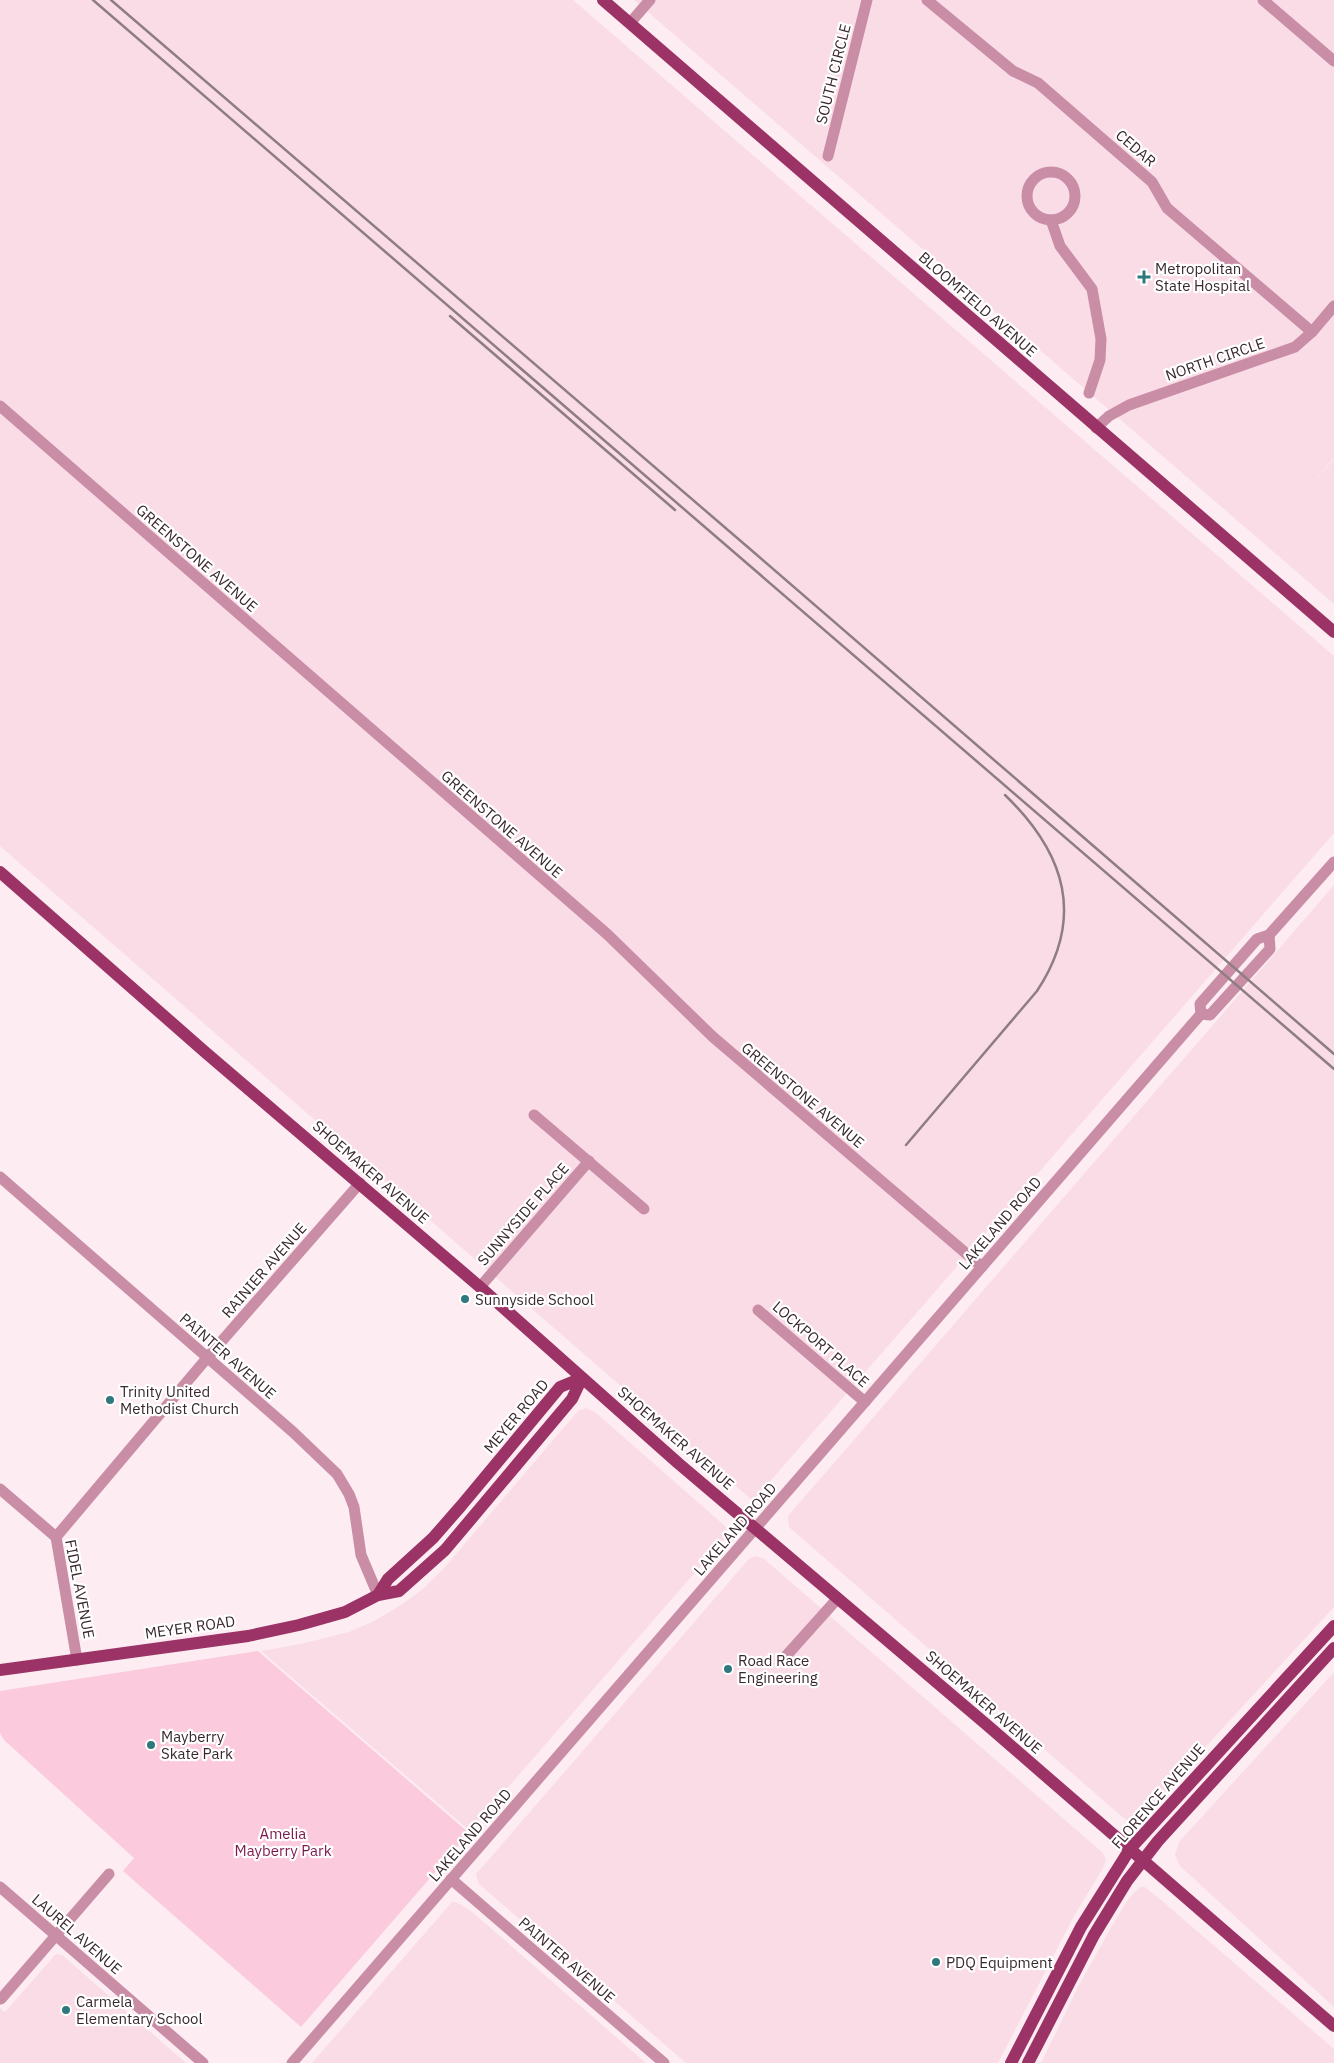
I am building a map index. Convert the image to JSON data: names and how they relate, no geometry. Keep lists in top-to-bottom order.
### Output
{
  "streets": {
    "main road": [
      "BLOOMFIELD AVENUE",
      "SHOEMAKER AVENUE",
      "MEYER ROAD",
      "FLORENCE AVENUE"
    ],
    "street": [
      "SOUTH CIRCLE",
      "CEDAR",
      "NORTH CIRCLE",
      "GREENSTONE AVENUE",
      "SUNNYSIDE PLACE",
      "LAKELAND ROAD",
      "RAINIER AVENUE",
      "LOCKPORT PLACE",
      "PAINTER AVENUE",
      "FIDEL AVENUE",
      "LAUREL AVENUE"
    ]
  },
  "crossings": [
    ["CEDAR", "NORTH CIRCLE"],
    ["BLOOMFIELD AVENUE", "NORTH CIRCLE"],
    ["GREENSTONE AVENUE", "LAKELAND ROAD"],
    ["SHOEMAKER AVENUE", "SUNNYSIDE PLACE"],
    ["SHOEMAKER AVENUE", "LAKELAND ROAD"],
    ["SHOEMAKER AVENUE", "RAINIER AVENUE"],
    ["SHOEMAKER AVENUE", "MEYER ROAD"],
    ["SHOEMAKER AVENUE", "FLORENCE AVENUE"],
    ["LAKELAND ROAD", "LOCKPORT PLACE"],
    ["LAKELAND ROAD", "PAINTER AVENUE"],
    ["RAINIER AVENUE", "PAINTER AVENUE"],
    ["RAINIER AVENUE", "FIDEL AVENUE"],
    ["PAINTER AVENUE", "MEYER ROAD"],
    ["MEYER ROAD", "FIDEL AVENUE"]
  ],
  "parks": ["Amelia Mayberry Park"],
  "places": {
    "health": ["Metropolitan State Hospital"],
    "other": [
      "Sunnyside School",
      "Trinity United Methodist Church",
      "Road Race Engineering",
      "Mayberry Skate Park",
      "PDQ Equipment",
      "Carmela Elementary School"
    ]
  }
}
